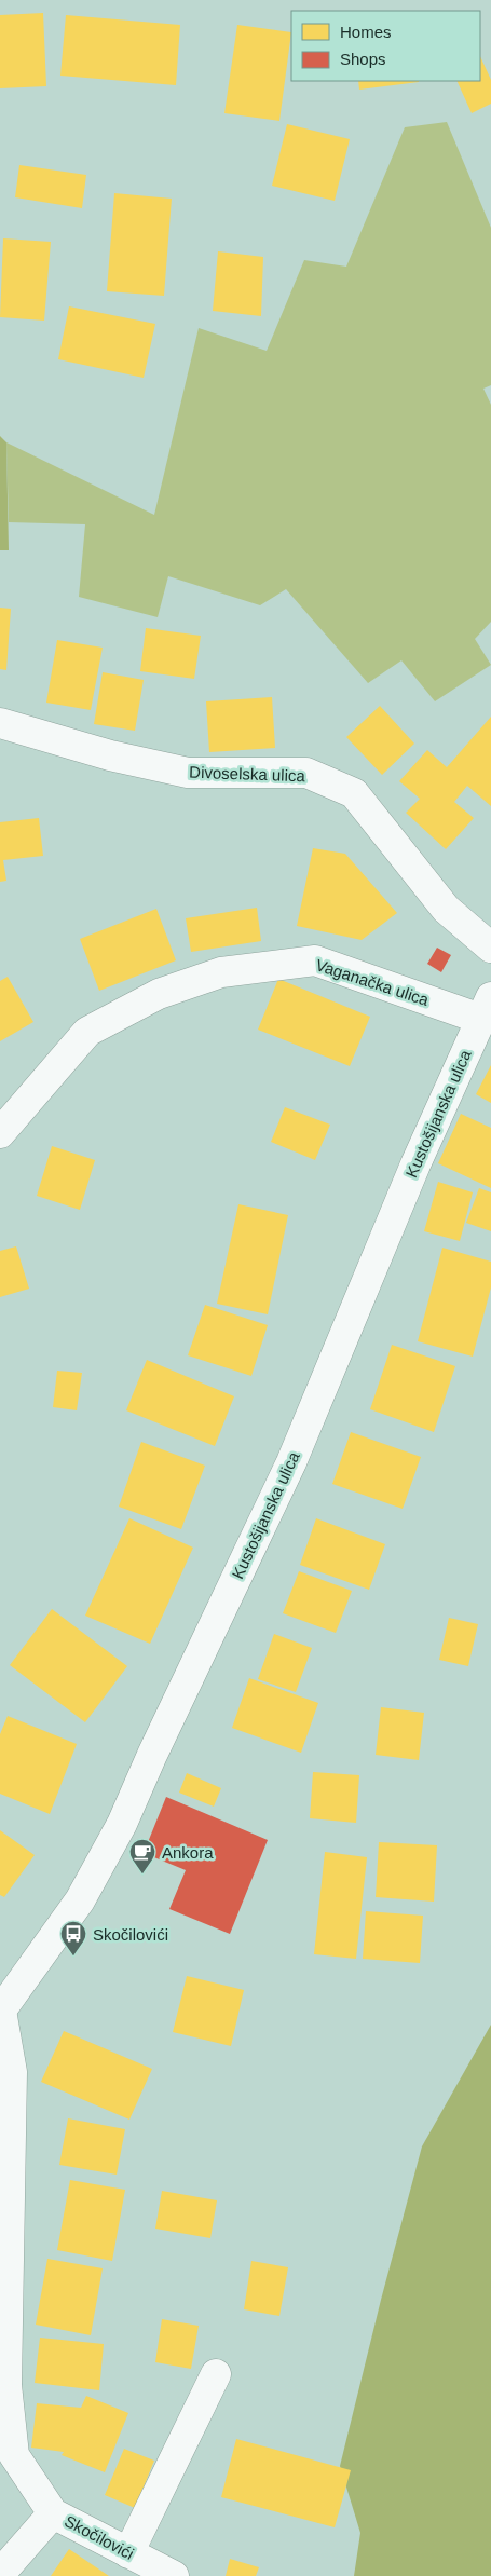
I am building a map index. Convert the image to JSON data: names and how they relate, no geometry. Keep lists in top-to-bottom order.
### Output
{
  "streets": {
    "street": [
      "Divoselska ulica",
      "Vaganačka ulica",
      "Kustošijanska ulica",
      "Skočilovići"
    ]
  },
  "crossings": [
    ["Vaganačka ulica", "Kustošijanska ulica"],
    ["Kustošijanska ulica", "Skočilovići"]
  ],
  "places": {
    "cafe": ["Ankora"],
    "bus stop": ["Skočilovići"]
  },
  "legend": ["Homes", "Shops"]
}
